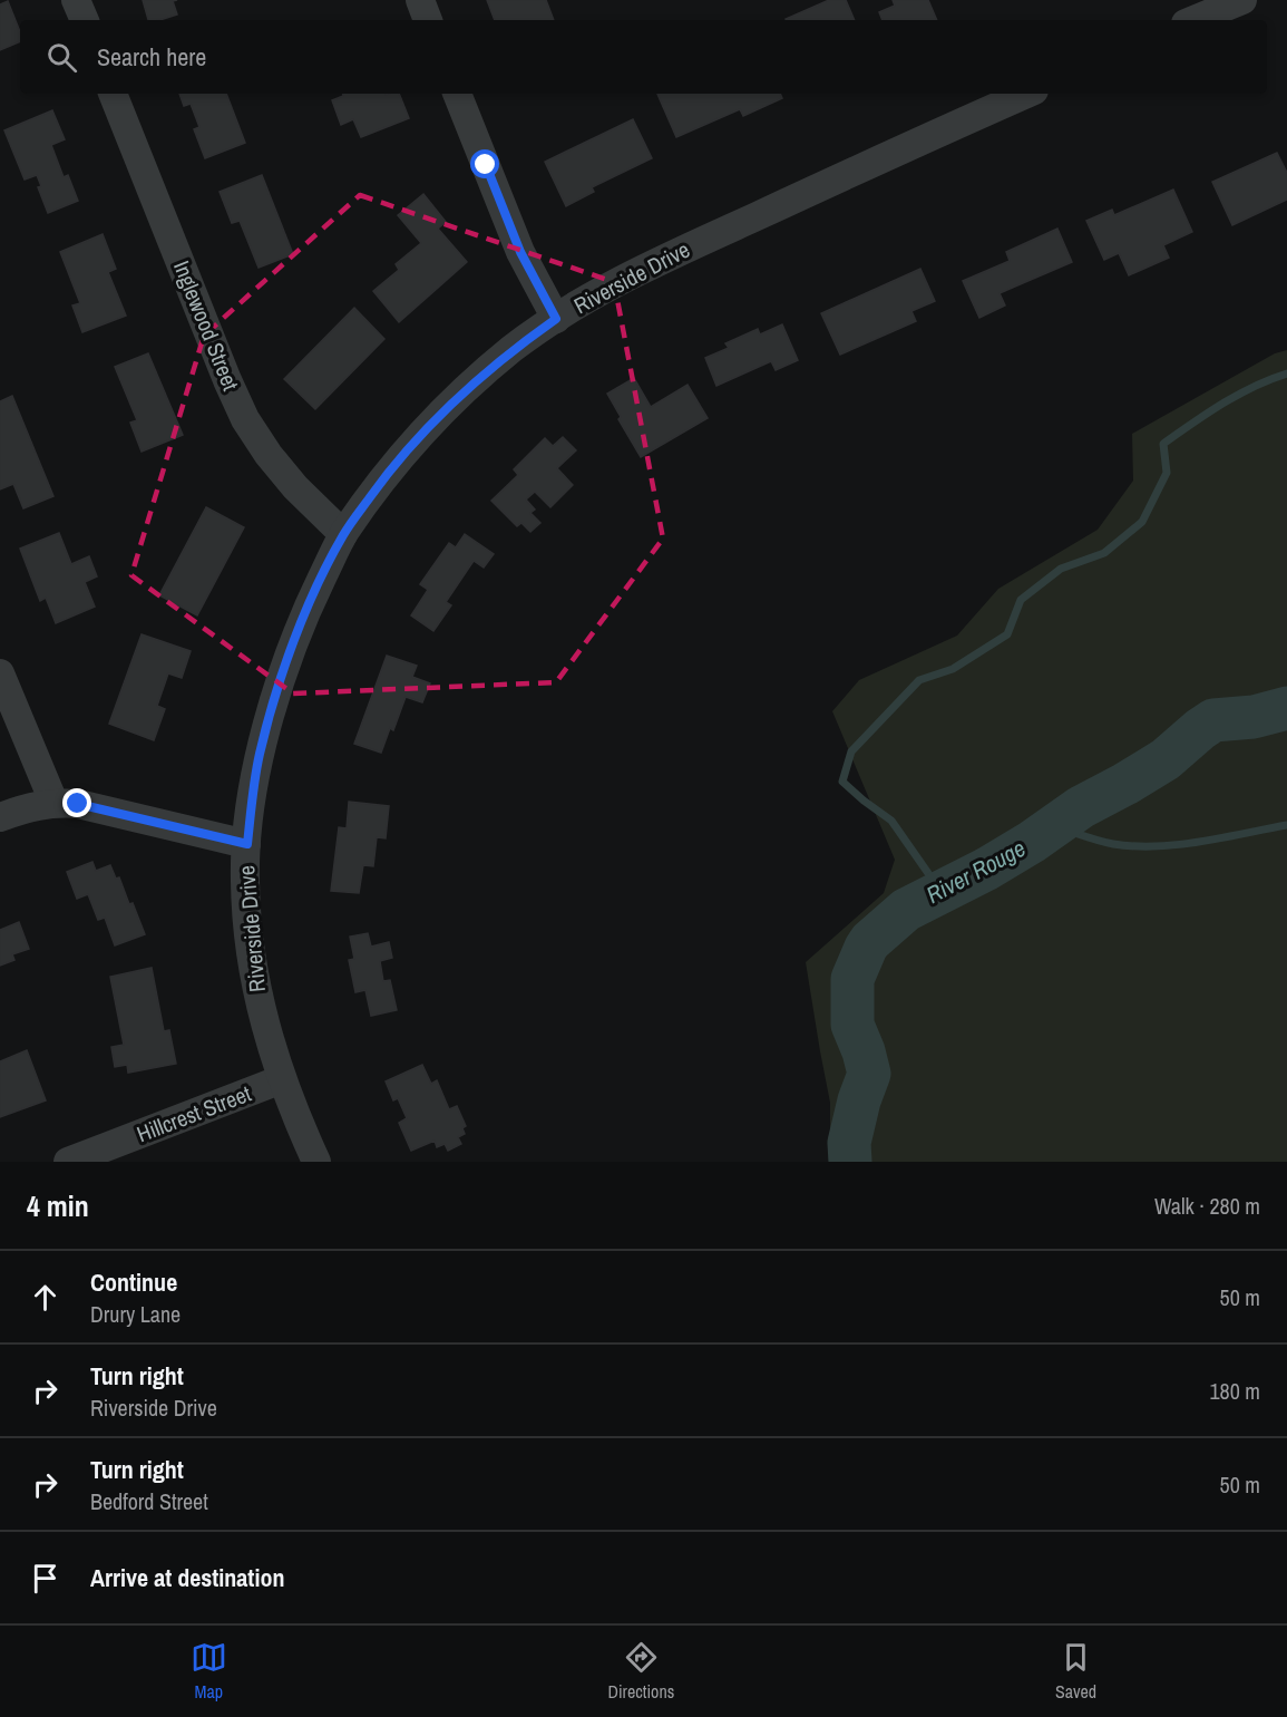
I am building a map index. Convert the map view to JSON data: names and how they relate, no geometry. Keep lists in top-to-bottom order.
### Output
{
  "streets": {
    "street": ["Riverside Drive", "Inglewood Street", "Hillcrest Street"]
  },
  "crossings": [
    ["Riverside Drive", "Inglewood Street"],
    ["Riverside Drive", "Hillcrest Street"]
  ],
  "water": ["River Rouge"],
  "page": {
    "search": "Search here",
    "heading": ["4 min", "Walk · 280 m"],
    "list": [
      ["Continue", "Drury Lane", "50 m"],
      ["Turn right", "Riverside Drive", "180 m"],
      ["Turn right", "Bedford Street", "50 m"],
      "Arrive at destination"
    ],
    "nav": ["Map", "Directions", "Saved"]
  }
}
